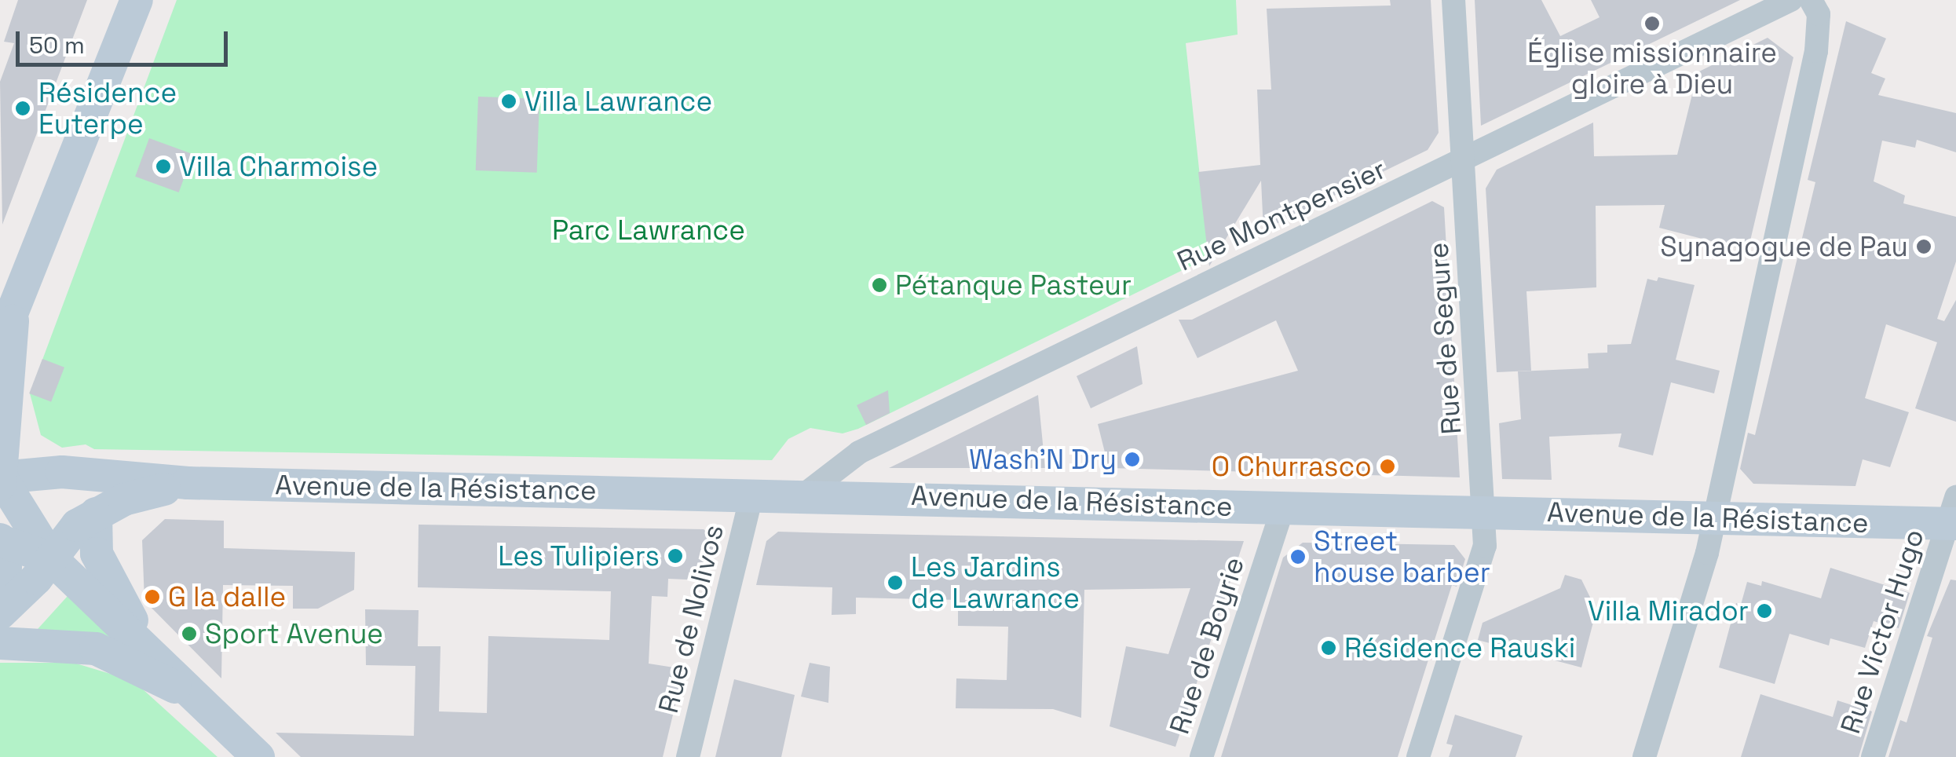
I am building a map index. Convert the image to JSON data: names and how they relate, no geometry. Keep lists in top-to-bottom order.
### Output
{
  "streets": {
    "street": [
      "Rue Montpensier",
      "Rue de Segure",
      "Avenue de la Résistance",
      "Rue de Nolivos",
      "Rue Victor Hugo",
      "Rue de Boyrie"
    ]
  },
  "crossings": [
    ["Rue Montpensier", "Rue de Segure"],
    ["Rue Montpensier", "Avenue de la Résistance"],
    ["Rue de Segure", "Avenue de la Résistance"],
    ["Avenue de la Résistance", "Rue de Nolivos"],
    ["Avenue de la Résistance", "Rue Victor Hugo"],
    ["Avenue de la Résistance", "Rue de Boyrie"]
  ],
  "parks": ["Parc Lawrance"],
  "places": [
    "Église missionnaire gloire à Dieu",
    "Villa Lawrance",
    "Résidence Euterpe",
    "Villa Charmoise",
    "Synagogue de Pau",
    "Pétanque Pasteur",
    "Wash’N Dry",
    "O Churrasco",
    "Les Tulipiers",
    "Street house barber",
    "Les Jardins de Lawrance",
    "G la dalle",
    "Villa Mirador",
    "Sport Avenue",
    "Résidence Rauski"
  ],
  "scale_bar": "50 m"
}
